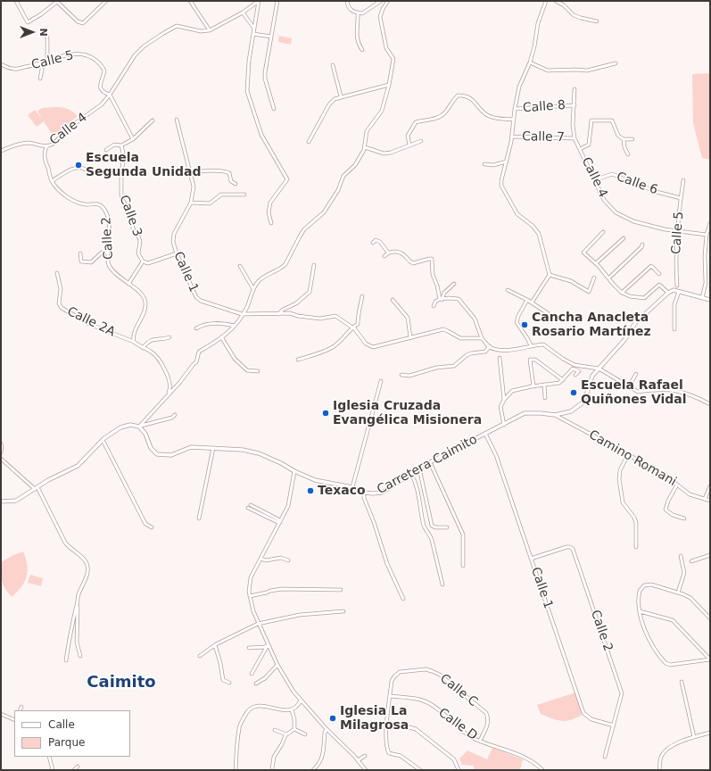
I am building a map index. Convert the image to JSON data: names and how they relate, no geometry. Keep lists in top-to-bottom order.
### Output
{
  "streets": {
    "street": [
      "Calle 5",
      "Calle 8",
      "Calle 4",
      "Calle 7",
      "Calle 6",
      "Calle 3",
      "Calle 2",
      "Calle 1",
      "Calle 2A",
      "Camino Romani",
      "Carretera Caimito",
      "Calle C",
      "Calle D"
    ]
  },
  "crossings": [
    ["Calle 5", "Calle 4"],
    ["Calle 5", "Calle 6"],
    ["Calle 8", "Calle 4"],
    ["Calle 4", "Calle 7"],
    ["Calle 4", "Calle 6"],
    ["Calle 4", "Calle 2"],
    ["Calle 2", "Calle 1"],
    ["Calle 2", "Calle 2A"],
    ["Calle 1", "Carretera Caimito"],
    ["Camino Romani", "Carretera Caimito"],
    ["Calle C", "Calle D"]
  ],
  "districts": ["Caimito"],
  "places": [
    "Escuela Segunda Unidad",
    "Cancha Anacleta Rosario Martínez",
    "Escuela Rafael Quiñones Vidal",
    "Iglesia Cruzada Evangélica Misionera",
    "Texaco",
    "Iglesia La Milagrosa"
  ],
  "legend": ["Calle", "Parque"],
  "north": "right"
}
